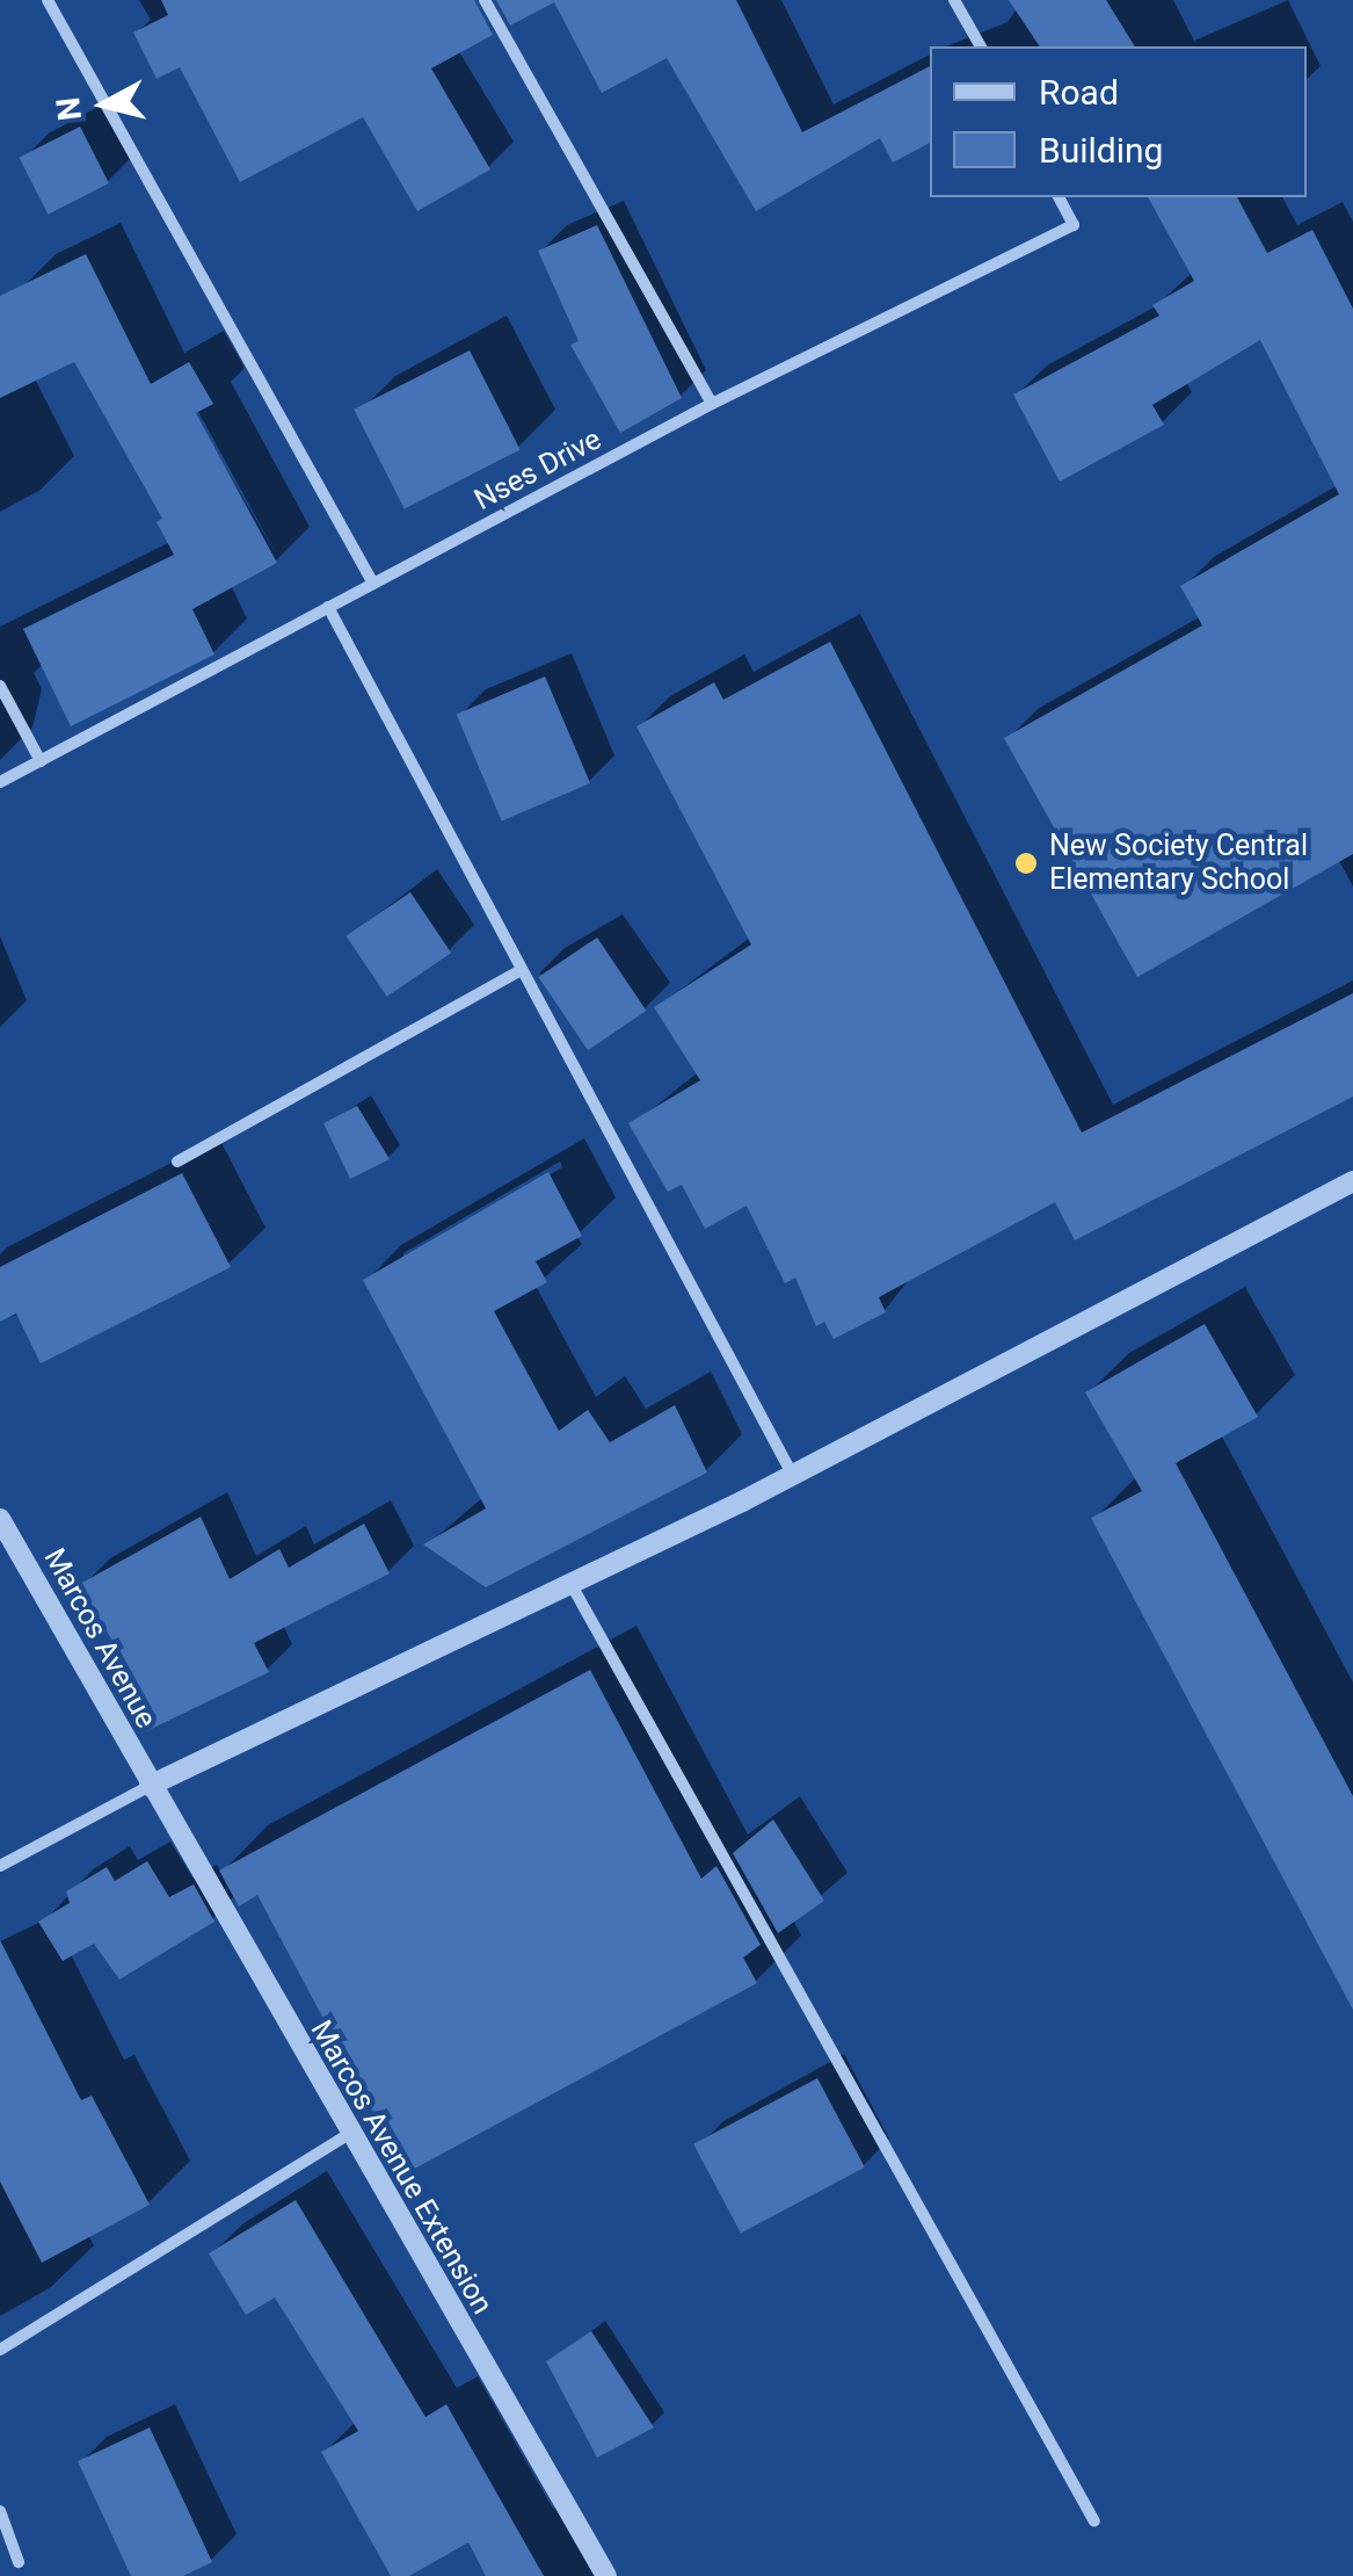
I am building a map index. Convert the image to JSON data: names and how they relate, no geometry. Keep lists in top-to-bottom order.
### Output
{
  "streets": {
    "street": ["Nses Drive", "Marcos Avenue", "Marcos Avenue Extension"]
  },
  "crossings": [
    ["Marcos Avenue", "Marcos Avenue Extension"]
  ],
  "places": ["New Society Central Elementary School"],
  "legend": ["Road", "Building"],
  "north": "left"
}
